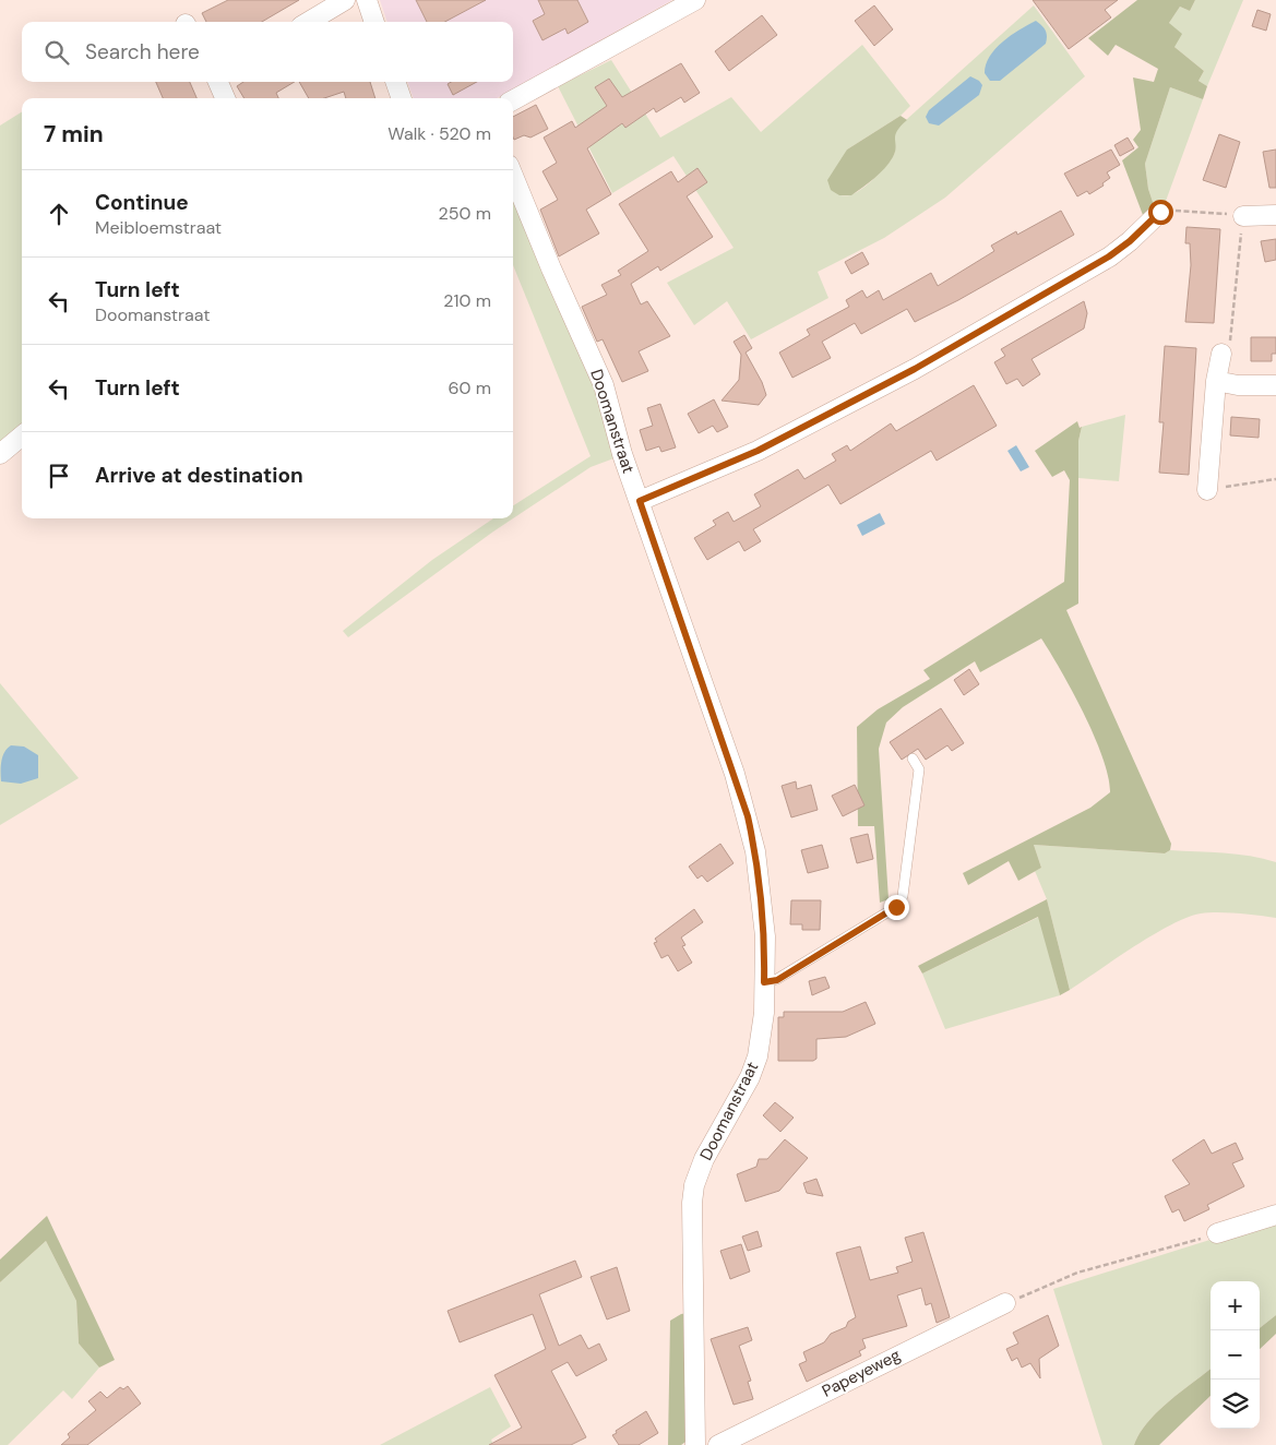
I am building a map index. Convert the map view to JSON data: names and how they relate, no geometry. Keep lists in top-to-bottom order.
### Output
{
  "streets": {
    "street": ["Doomanstraat", "Papeyeweg"]
  },
  "page": {
    "search": "Search here",
    "heading": ["7 min", "Walk · 520 m"],
    "list": [
      ["Continue", "Meibloemstraat", "250 m"],
      ["Turn left", "Doomanstraat", "210 m"],
      ["Turn left", "60 m"],
      "Arrive at destination"
    ],
    "map_buttons": ["+", "−"]
  }
}
